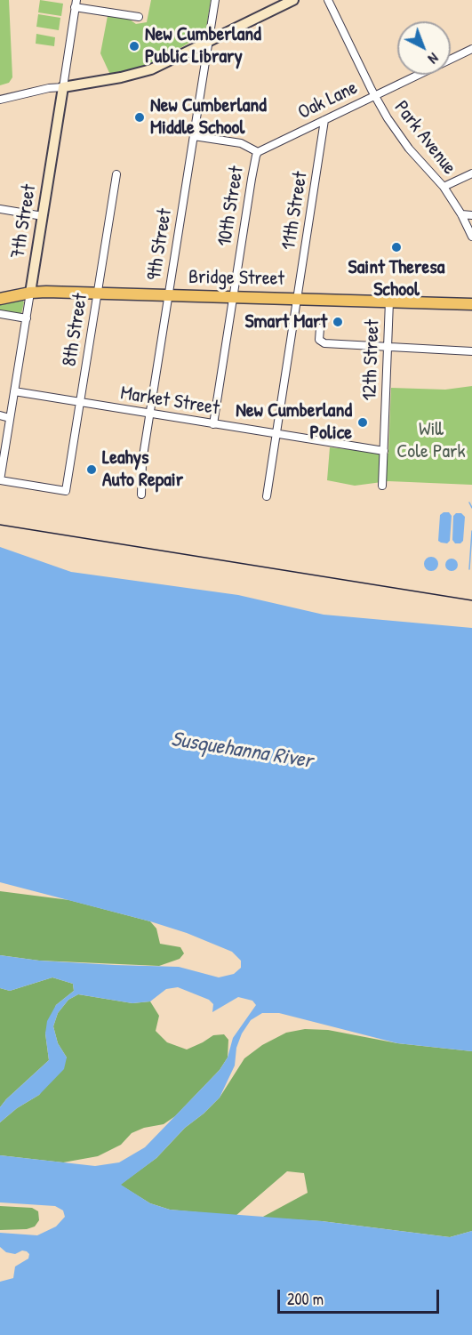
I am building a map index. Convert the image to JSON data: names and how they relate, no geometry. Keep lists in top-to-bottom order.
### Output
{
  "streets": {
    "main road": ["7th Street", "Bridge Street"],
    "street": [
      "Oak Lane",
      "Park Avenue",
      "10th Street",
      "11th Street",
      "9th Street",
      "8th Street",
      "12th Street",
      "Market Street"
    ]
  },
  "crossings": [
    ["Oak Lane", "Park Avenue"],
    ["Oak Lane", "10th Street"],
    ["Oak Lane", "11th Street"],
    ["10th Street", "Bridge Street"],
    ["10th Street", "Market Street"],
    ["11th Street", "Bridge Street"],
    ["11th Street", "Market Street"],
    ["7th Street", "Bridge Street"],
    ["7th Street", "8th Street"],
    ["7th Street", "Market Street"],
    ["9th Street", "Bridge Street"],
    ["9th Street", "Market Street"],
    ["Bridge Street", "8th Street"],
    ["Bridge Street", "12th Street"],
    ["8th Street", "Market Street"],
    ["12th Street", "Market Street"]
  ],
  "water": ["Susquehanna River"],
  "parks": ["Will Cole Park"],
  "places": [
    "New Cumberland Public Library",
    "New Cumberland Middle School",
    "Saint Theresa School",
    "Smart Mart",
    "New Cumberland Police",
    "Leahys Auto Repair"
  ],
  "scale_bar": "200 m",
  "north": "bottom right"
}
